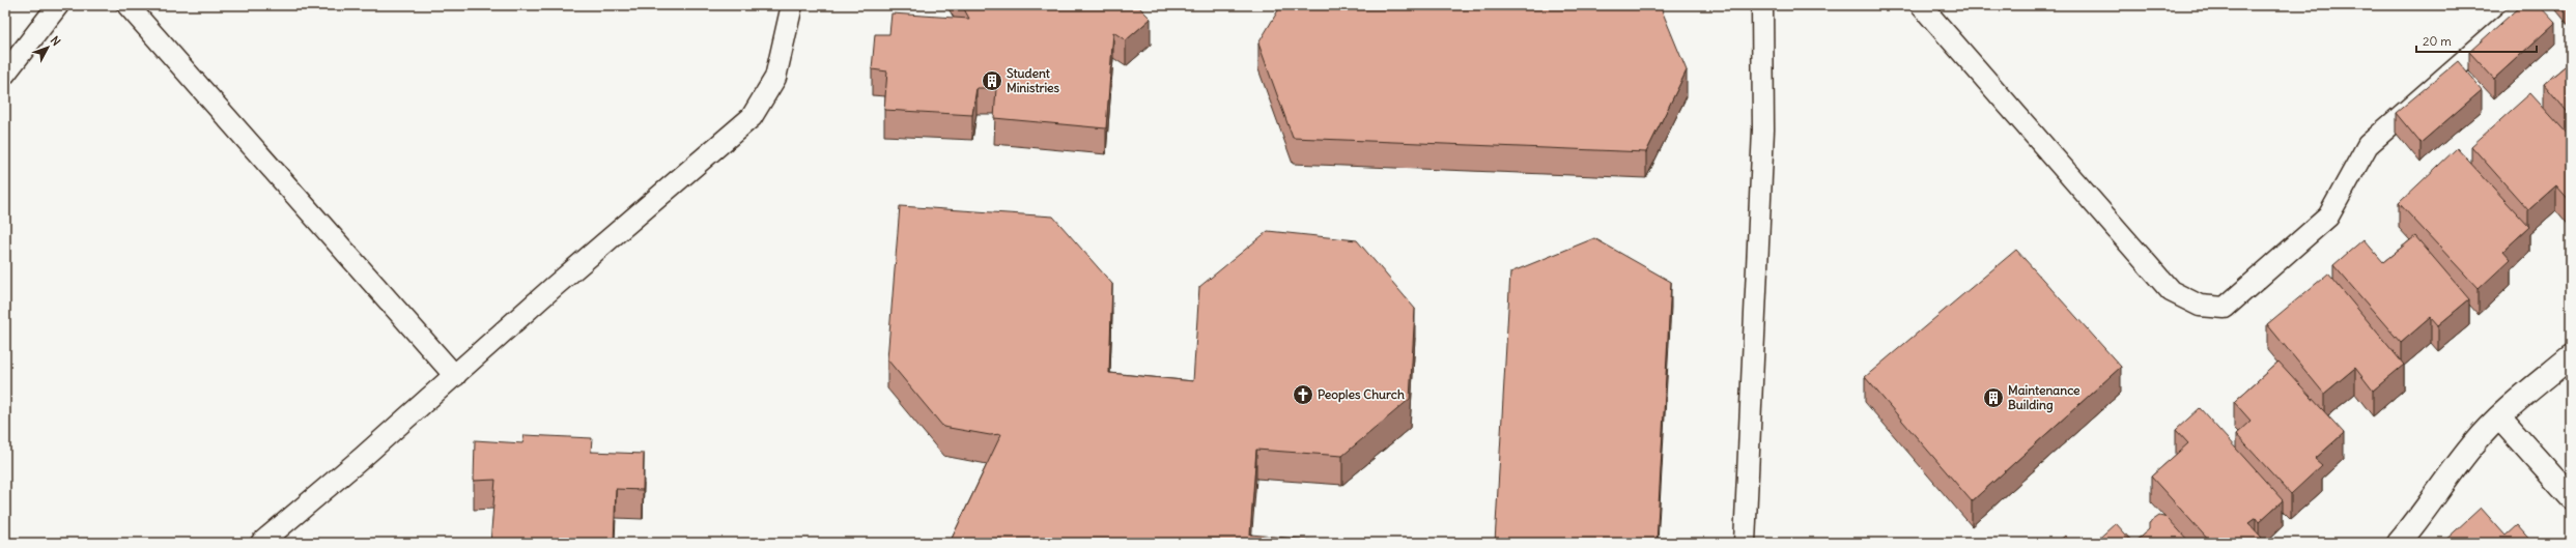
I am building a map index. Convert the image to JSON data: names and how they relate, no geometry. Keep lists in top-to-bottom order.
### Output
{
  "places": {
    "building": ["Student Ministries", "Maintenance Building"],
    "church": ["Peoples Church"]
  },
  "scale_bar": "20 m",
  "north": "top right"
}
